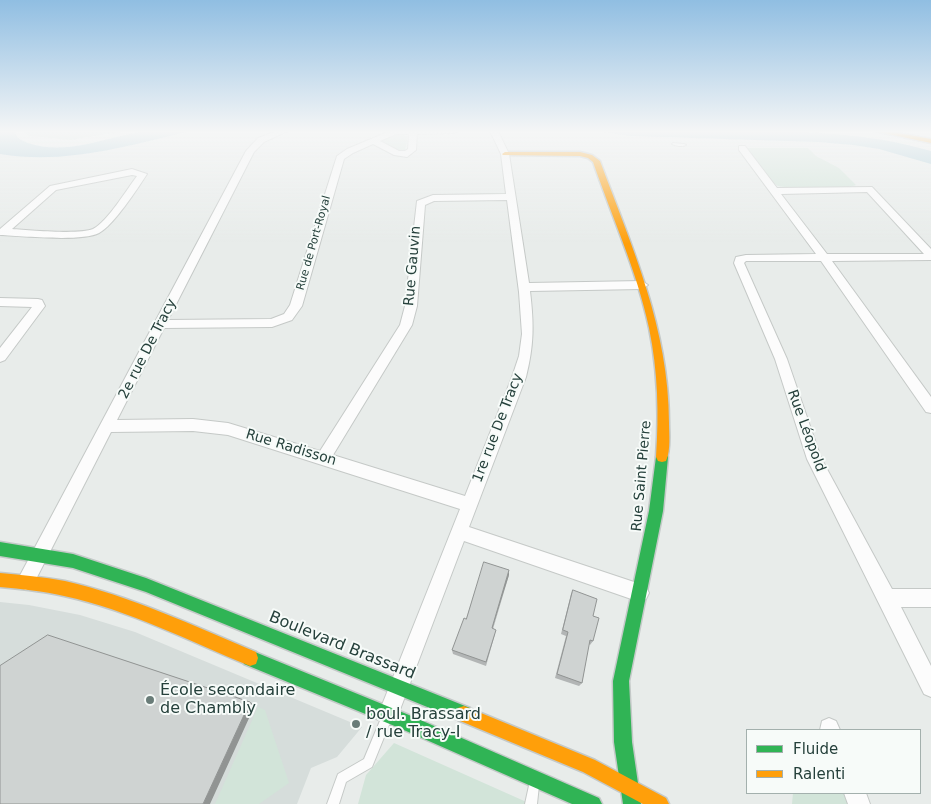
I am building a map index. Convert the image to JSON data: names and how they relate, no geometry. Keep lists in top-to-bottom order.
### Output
{
  "streets": {
    "street": [
      "Rue de Port-Royal",
      "Rue Gauvin",
      "2e rue De Tracy",
      "1re rue De Tracy",
      "Rue Léopold",
      "Rue Radisson",
      "Rue Saint Pierre",
      "Boulevard Brassard"
    ]
  },
  "crossings": [
    ["Rue de Port-Royal", "2e rue De Tracy"],
    ["Rue Gauvin", "1re rue De Tracy"],
    ["Rue Gauvin", "Rue Radisson"],
    ["2e rue De Tracy", "Rue Radisson"],
    ["2e rue De Tracy", "Boulevard Brassard"],
    ["1re rue De Tracy", "Rue Radisson"],
    ["1re rue De Tracy", "Boulevard Brassard"],
    ["Rue Saint Pierre", "Boulevard Brassard"]
  ],
  "places": ["École secondaire de Chambly", "boul. Brassard / rue Tracy-I"],
  "legend": ["Fluide", "Ralenti"]
}
